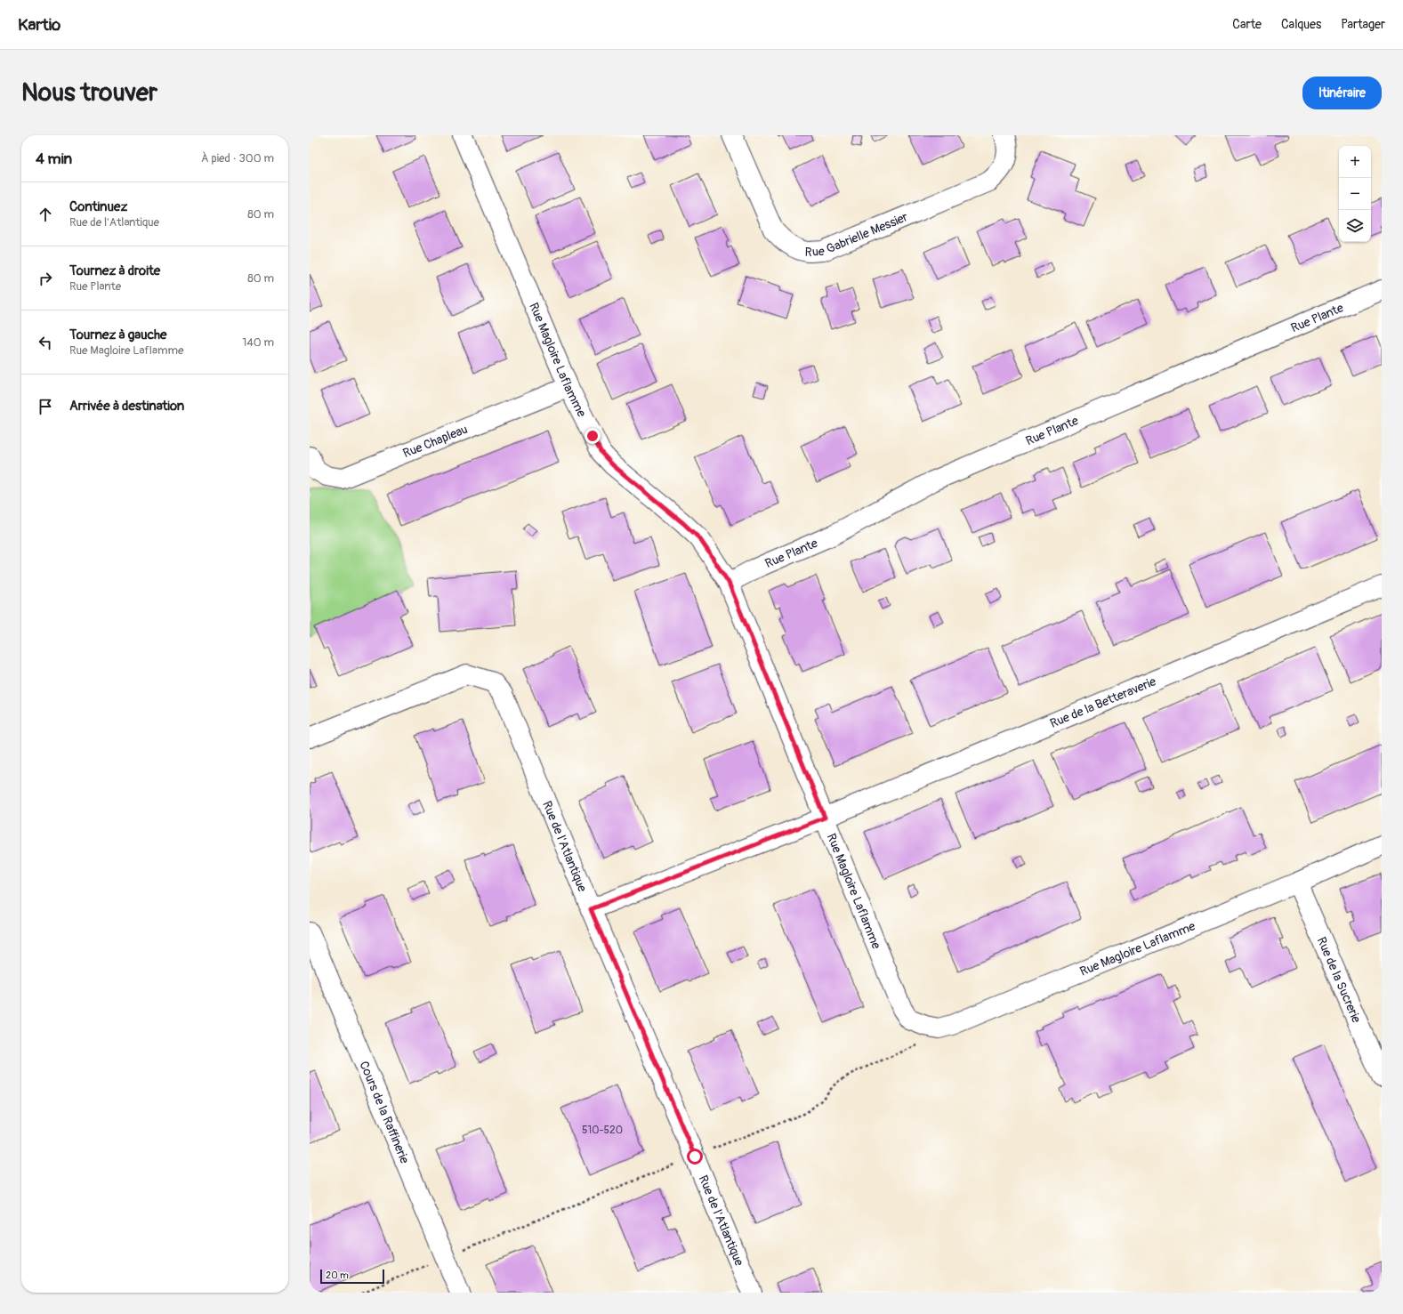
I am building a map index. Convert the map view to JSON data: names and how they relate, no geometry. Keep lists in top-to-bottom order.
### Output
{
  "streets": {
    "street": [
      "Rue Gabrielle Messier",
      "Rue Plante",
      "Rue Magloire Laflamme",
      "Rue Chapleau",
      "Rue de la Betteraverie",
      "Rue de l'Atlantique",
      "Rue de la Sucrerie",
      "Cours de la Raffinerie"
    ]
  },
  "crossings": [
    ["Rue Plante", "Rue Magloire Laflamme"],
    ["Rue Magloire Laflamme", "Rue Chapleau"],
    ["Rue Magloire Laflamme", "Rue de la Betteraverie"],
    ["Rue Magloire Laflamme", "Rue de la Sucrerie"]
  ],
  "house_numbers": ["510-520"],
  "scale_bar": "20 m",
  "page": {
    "header": "Kartio",
    "nav": ["Carte", "Calques", "Partager"],
    "buttons": "Itinéraire",
    "title": "Nous trouver",
    "heading": ["4 min", "À pied · 300 m"],
    "map_buttons": ["+", "−"],
    "list": [
      ["Continuez", "Rue de l'Atlantique", "80 m"],
      ["Tournez à droite", "Rue Plante", "80 m"],
      ["Tournez à gauche", "Rue Magloire Laflamme", "140 m"],
      "Arrivée à destination"
    ],
    "scale": "20 m"
  }
}
